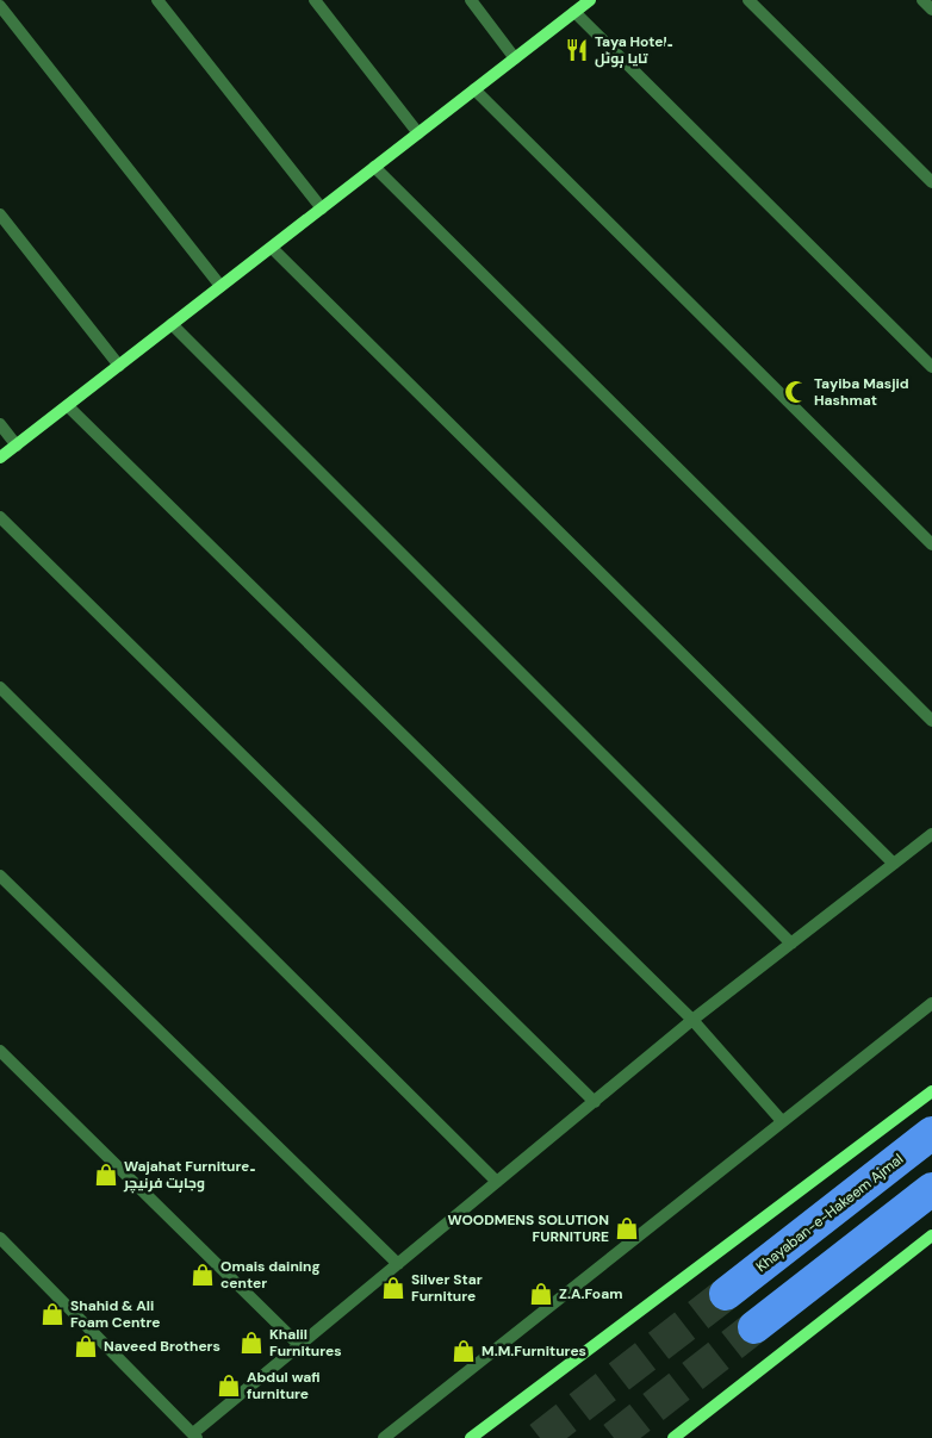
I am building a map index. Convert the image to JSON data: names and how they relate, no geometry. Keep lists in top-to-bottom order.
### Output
{
  "streets": {
    "highway": ["Khayaban-e-Hakeem Ajmal"]
  },
  "places": {
    "restaurant": ["Taya Hotel۔ تایا ہوٹل"],
    "mosque": ["Tayiba Masjid Hashmat"],
    "shop": [
      "Wajahat Furniture۔ وجاہت فرنیچر",
      "WOODMENS SOLUTION FURNITURE",
      "Omais daining center",
      "Silver Star Furniture",
      "Z.A.Foam",
      "Shahid & Ali Foam Centre",
      "Khalil Furnitures",
      "Naveed Brothers",
      "M.M.Furnitures",
      "Abdul wafi furniture"
    ]
  }
}
